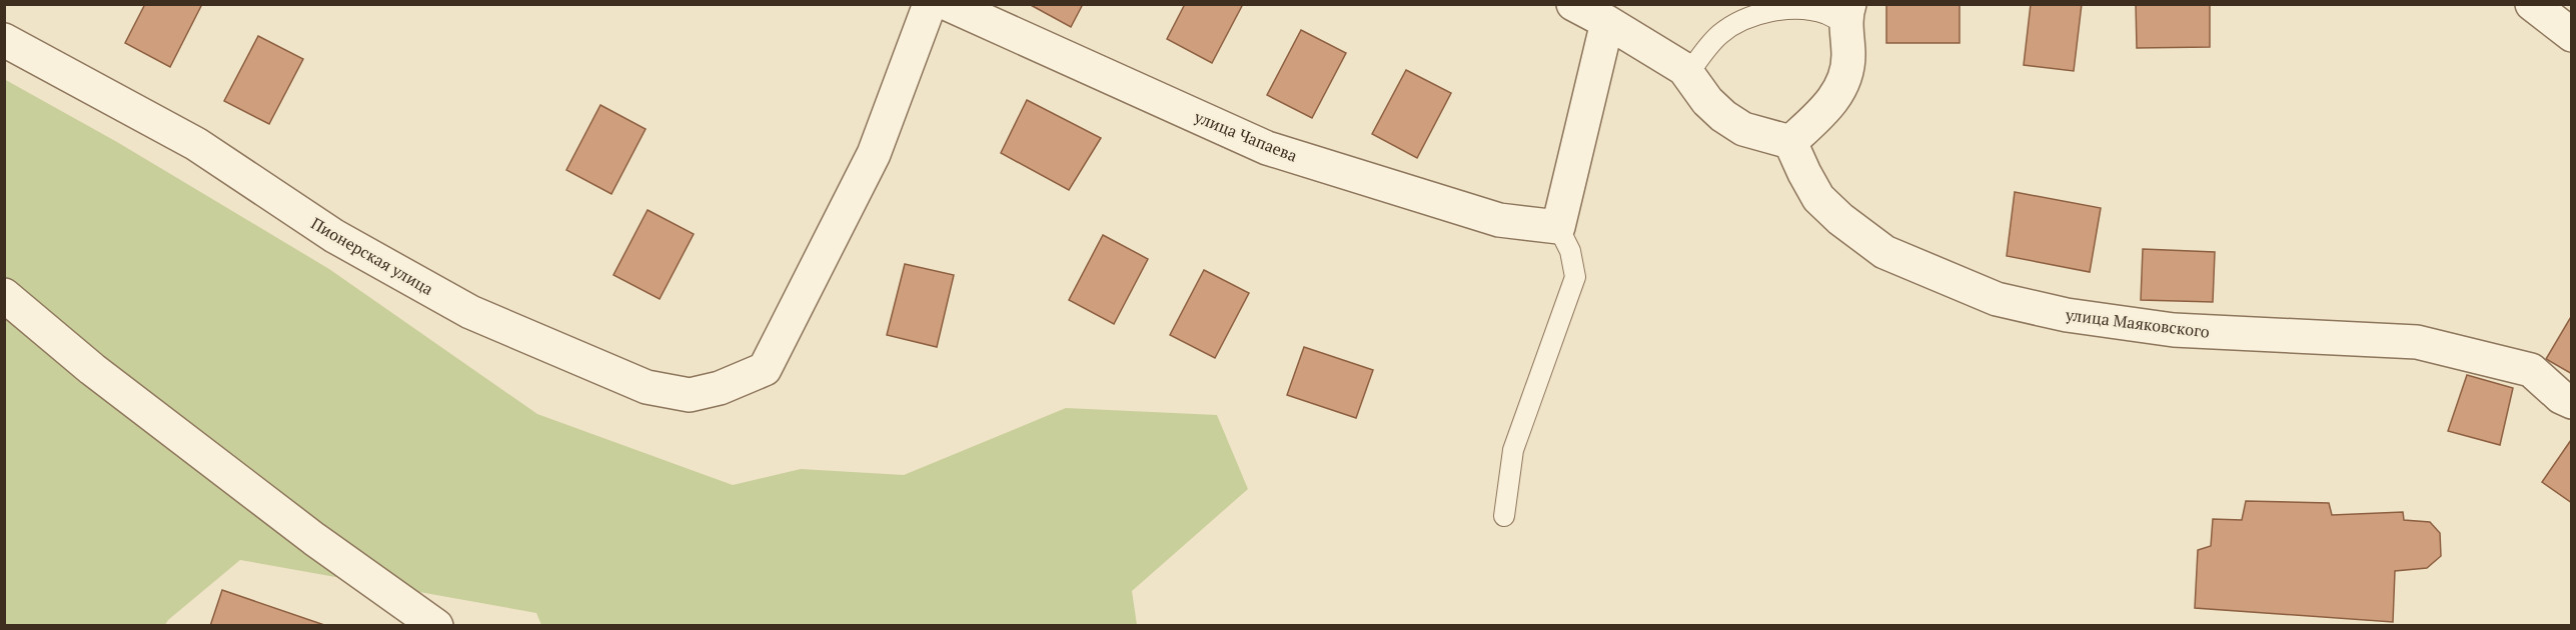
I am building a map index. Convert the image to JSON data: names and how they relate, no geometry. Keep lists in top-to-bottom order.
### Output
{
  "streets": {
    "street": ["улица Чапаева", "Пионерская улица", "улица Маяковского"]
  }
}
